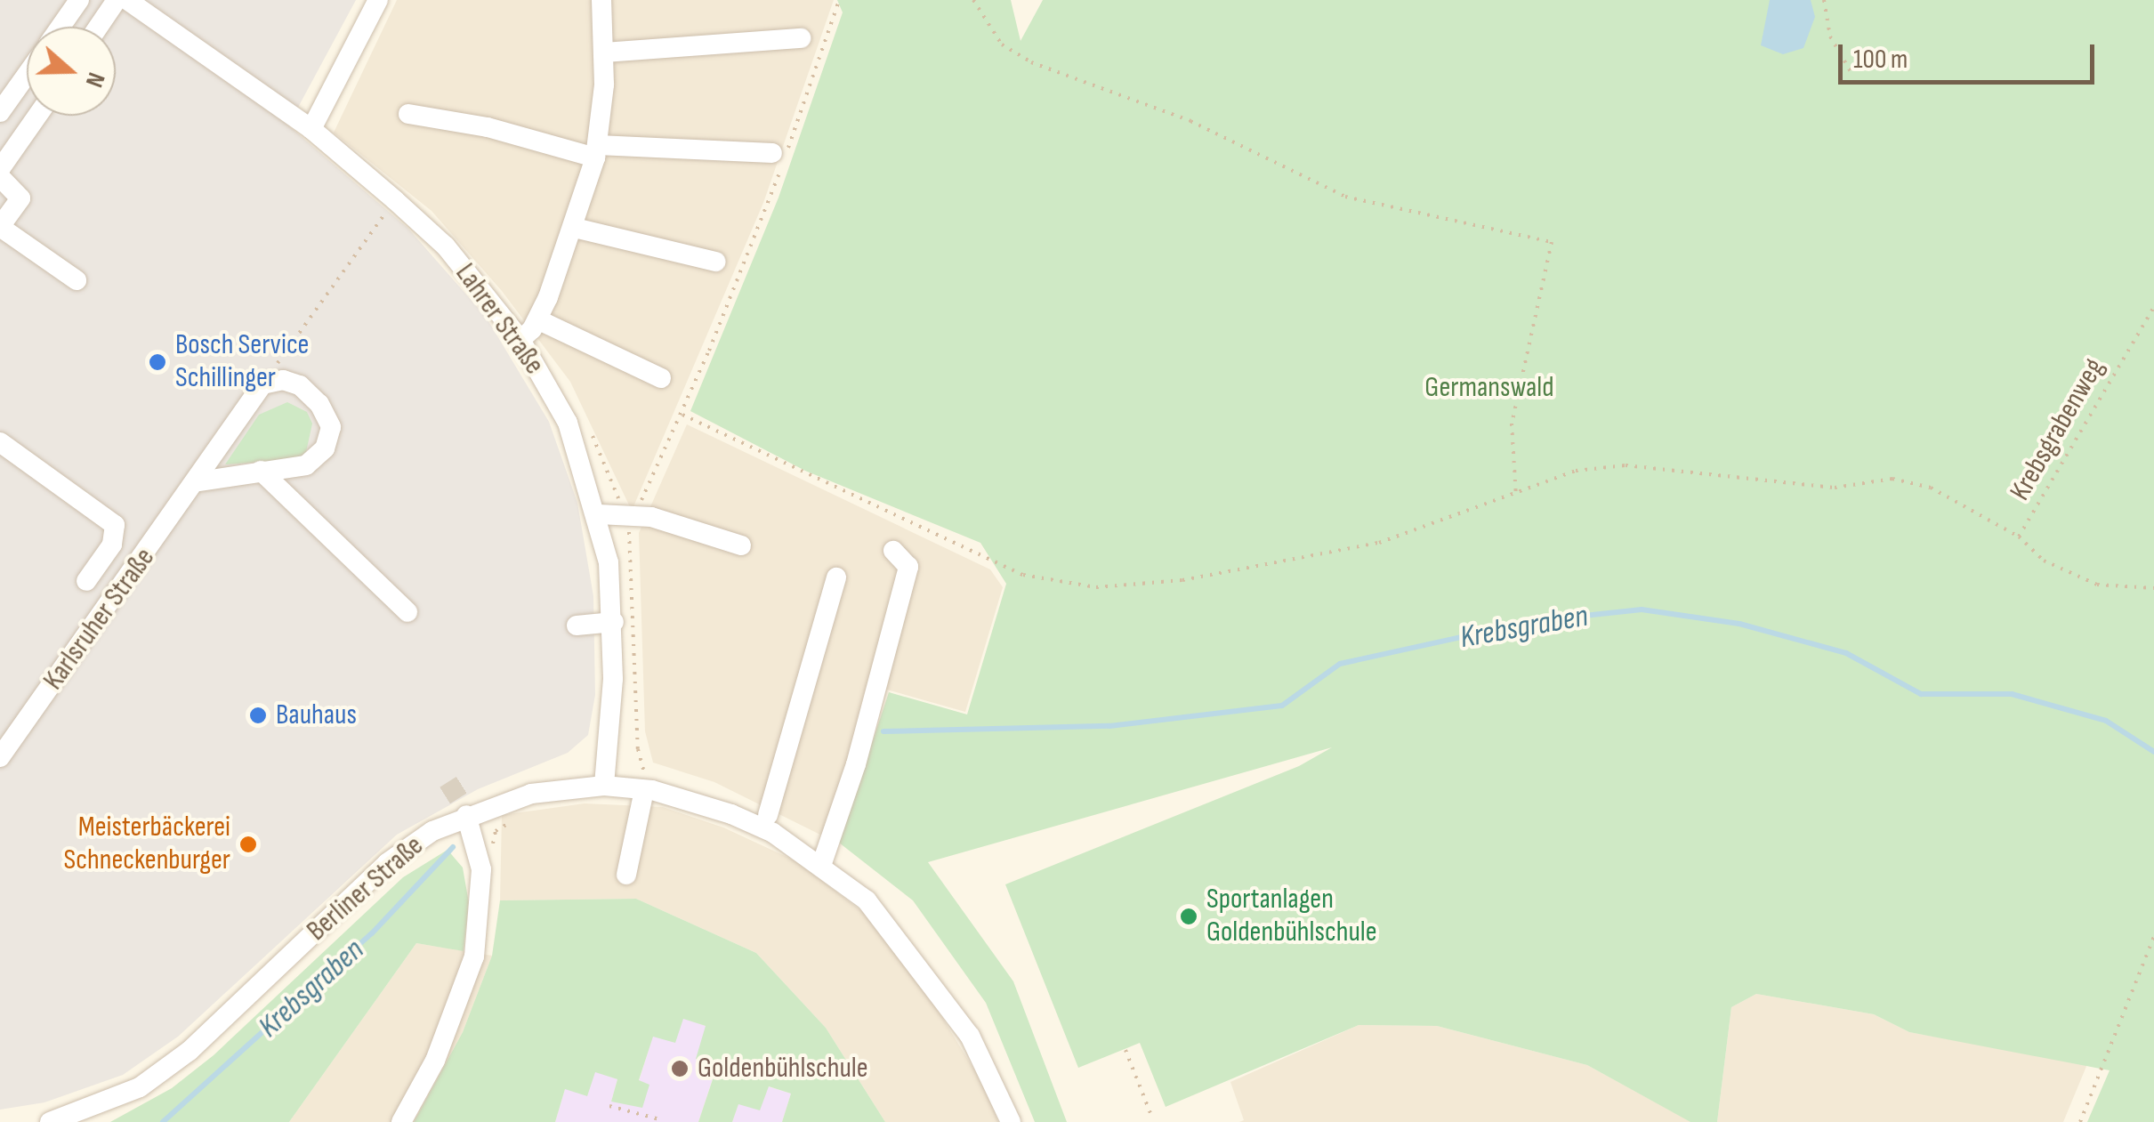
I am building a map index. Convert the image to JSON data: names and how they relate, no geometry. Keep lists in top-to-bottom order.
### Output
{
  "streets": {
    "street": ["Lahrer Straße", "Karlsruher Straße", "Berliner Straße"],
    "path": ["Krebsgrabenweg"]
  },
  "crossings": [
    ["Lahrer Straße", "Berliner Straße"]
  ],
  "water": ["Krebsgraben"],
  "parks": ["Germanswald"],
  "places": [
    "Bosch Service Schillinger",
    "Bauhaus",
    "Meisterbäckerei Schneckenburger",
    "Sportanlagen Goldenbühlschule",
    "Goldenbühlschule"
  ],
  "scale_bar": "100 m",
  "north": "right"
}
